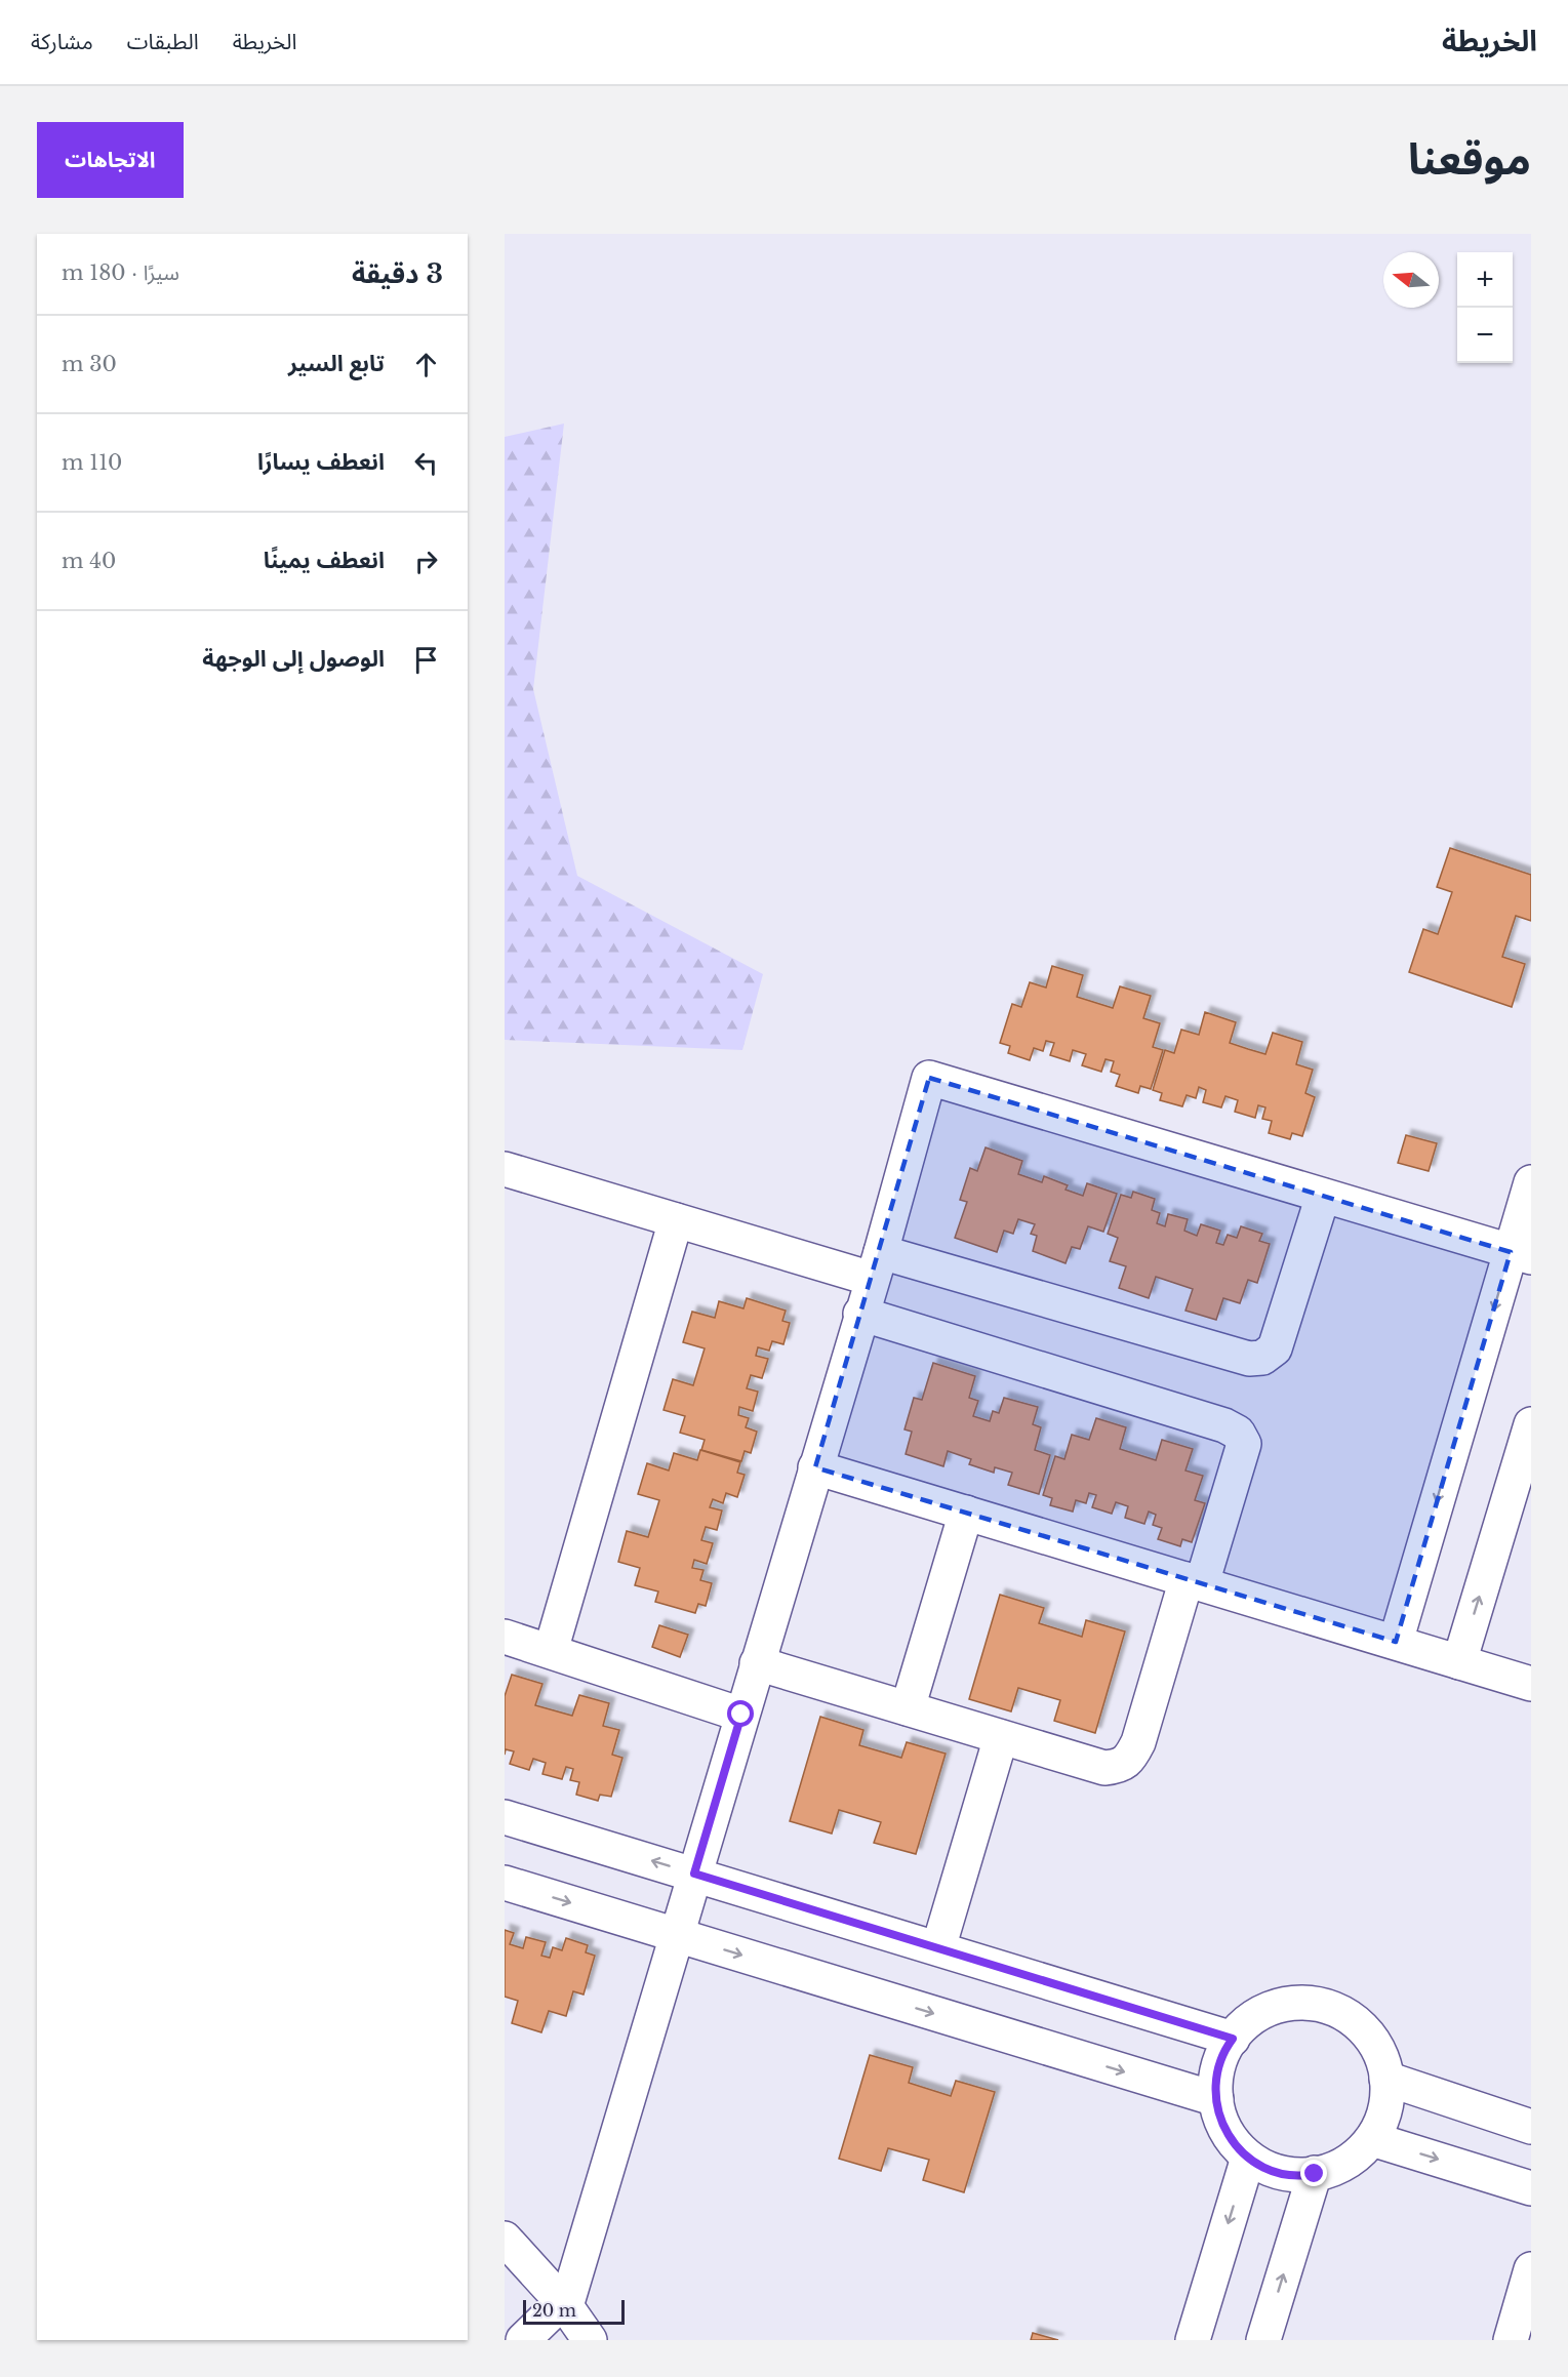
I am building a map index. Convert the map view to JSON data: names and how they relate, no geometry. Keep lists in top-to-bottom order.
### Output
{
  "scale_bar": "20 m",
  "north": "left",
  "page": {
    "header": "الخريطة",
    "nav": ["الخريطة", "الطبقات", "مشاركة"],
    "title": "موقعنا",
    "buttons": "الاتجاهات",
    "heading": ["3 دقيقة", "سيرًا · 180 m"],
    "map_buttons": ["+", "−"],
    "list": [
      ["تابع السير", "30 m"],
      ["انعطف يسارًا", "110 m"],
      ["انعطف يمينًا", "40 m"],
      "الوصول إلى الوجهة"
    ],
    "scale": "20 m"
  }
}
